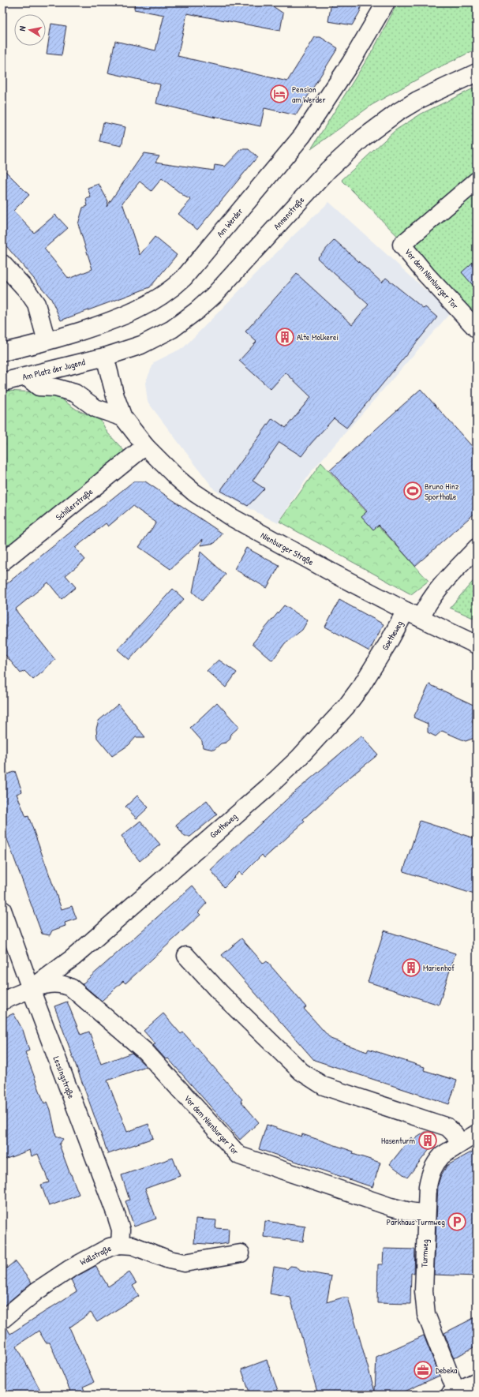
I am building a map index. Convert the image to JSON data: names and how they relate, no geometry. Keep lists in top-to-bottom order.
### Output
{
  "streets": {
    "street": [
      "Annenstraße",
      "Am Werder",
      "Vor dem Nienburger Tor",
      "Am Platz der Jugend",
      "Schillerstraße",
      "Nienburger Straße",
      "Goetheweg",
      "Lessingstraße",
      "Turmweg",
      "Wallstraße"
    ]
  },
  "crossings": [
    ["Annenstraße", "Am Platz der Jugend"],
    ["Annenstraße", "Nienburger Straße"],
    ["Vor dem Nienburger Tor", "Goetheweg"],
    ["Vor dem Nienburger Tor", "Lessingstraße"],
    ["Vor dem Nienburger Tor", "Turmweg"],
    ["Am Platz der Jugend", "Nienburger Straße"],
    ["Schillerstraße", "Nienburger Straße"],
    ["Nienburger Straße", "Goetheweg"],
    ["Goetheweg", "Lessingstraße"],
    ["Lessingstraße", "Wallstraße"]
  ],
  "places": {
    "hotel": ["Pension am Werder"],
    "building": ["Alte Molkerei", "Marienhof", "Hasenturm"],
    "sports": ["Bruno Hinz Sporthalle"],
    "parking": ["Parkhaus Turmweg"],
    "office": ["Debeka"]
  },
  "north": "left"
}
